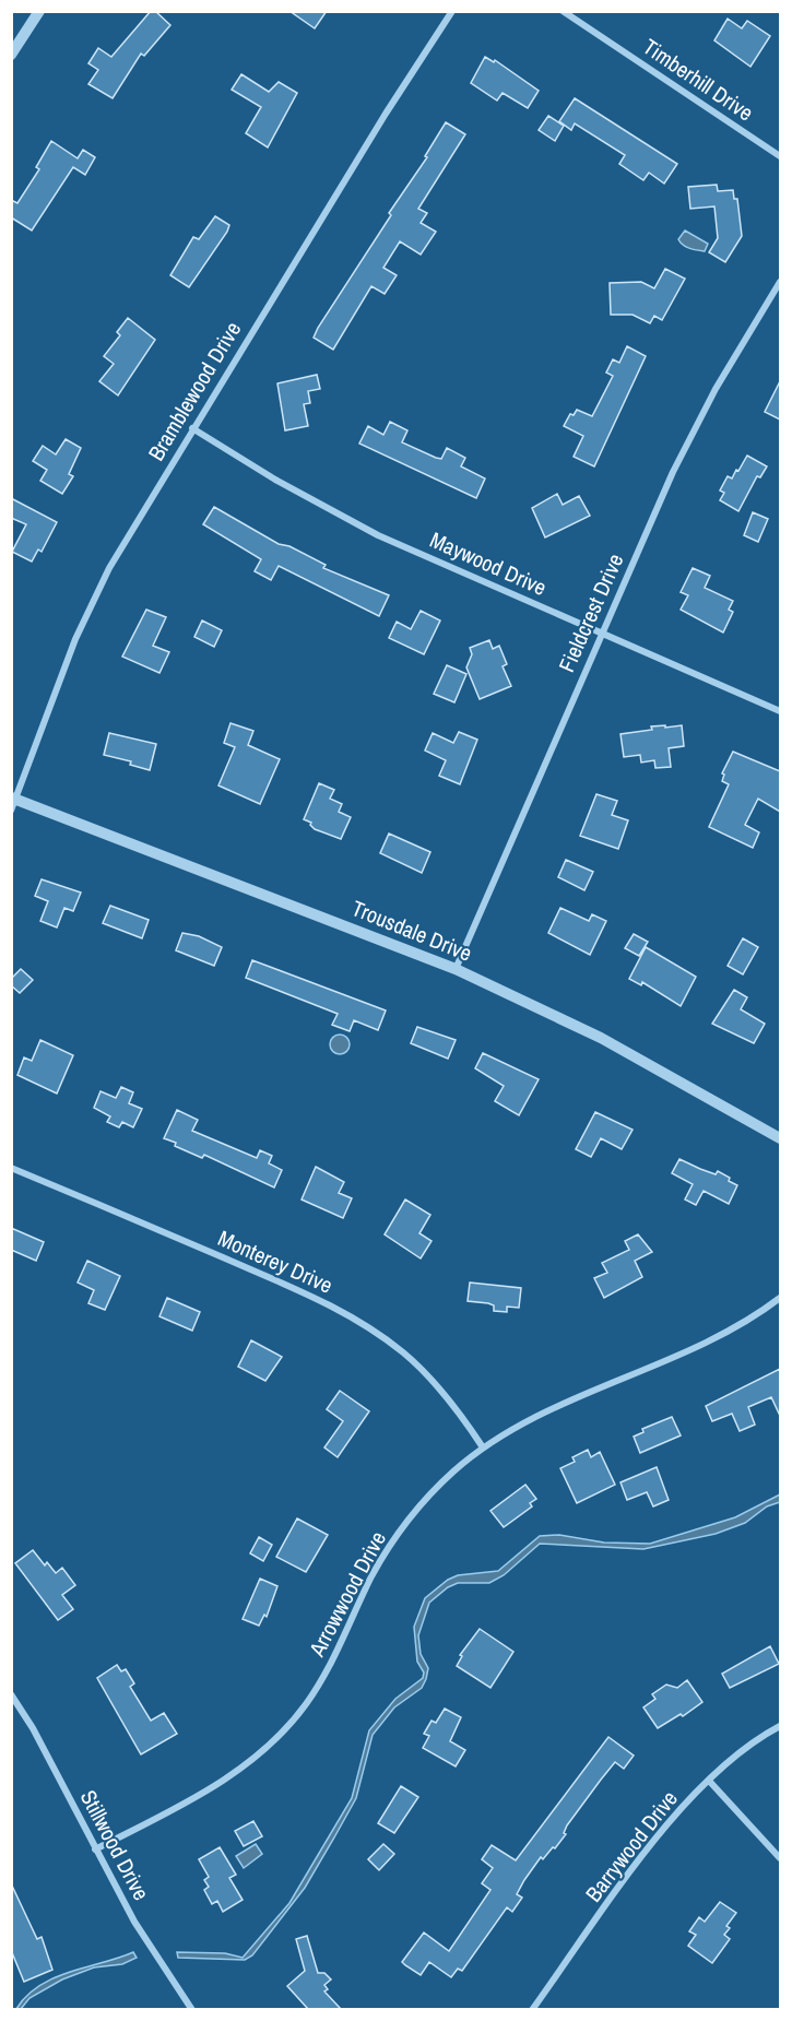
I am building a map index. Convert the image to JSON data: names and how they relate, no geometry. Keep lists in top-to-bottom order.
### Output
{
  "streets": {
    "street": [
      "Timberhill Drive",
      "Bramblewood Drive",
      "Maywood Drive",
      "Fieldcrest Drive",
      "Trousdale Drive",
      "Monterey Drive",
      "Arrowwood Drive",
      "Stillwood Drive",
      "Barrywood Drive"
    ]
  },
  "crossings": [
    ["Bramblewood Drive", "Maywood Drive"],
    ["Bramblewood Drive", "Trousdale Drive"],
    ["Maywood Drive", "Fieldcrest Drive"],
    ["Fieldcrest Drive", "Trousdale Drive"],
    ["Monterey Drive", "Arrowwood Drive"],
    ["Arrowwood Drive", "Stillwood Drive"]
  ]
}
